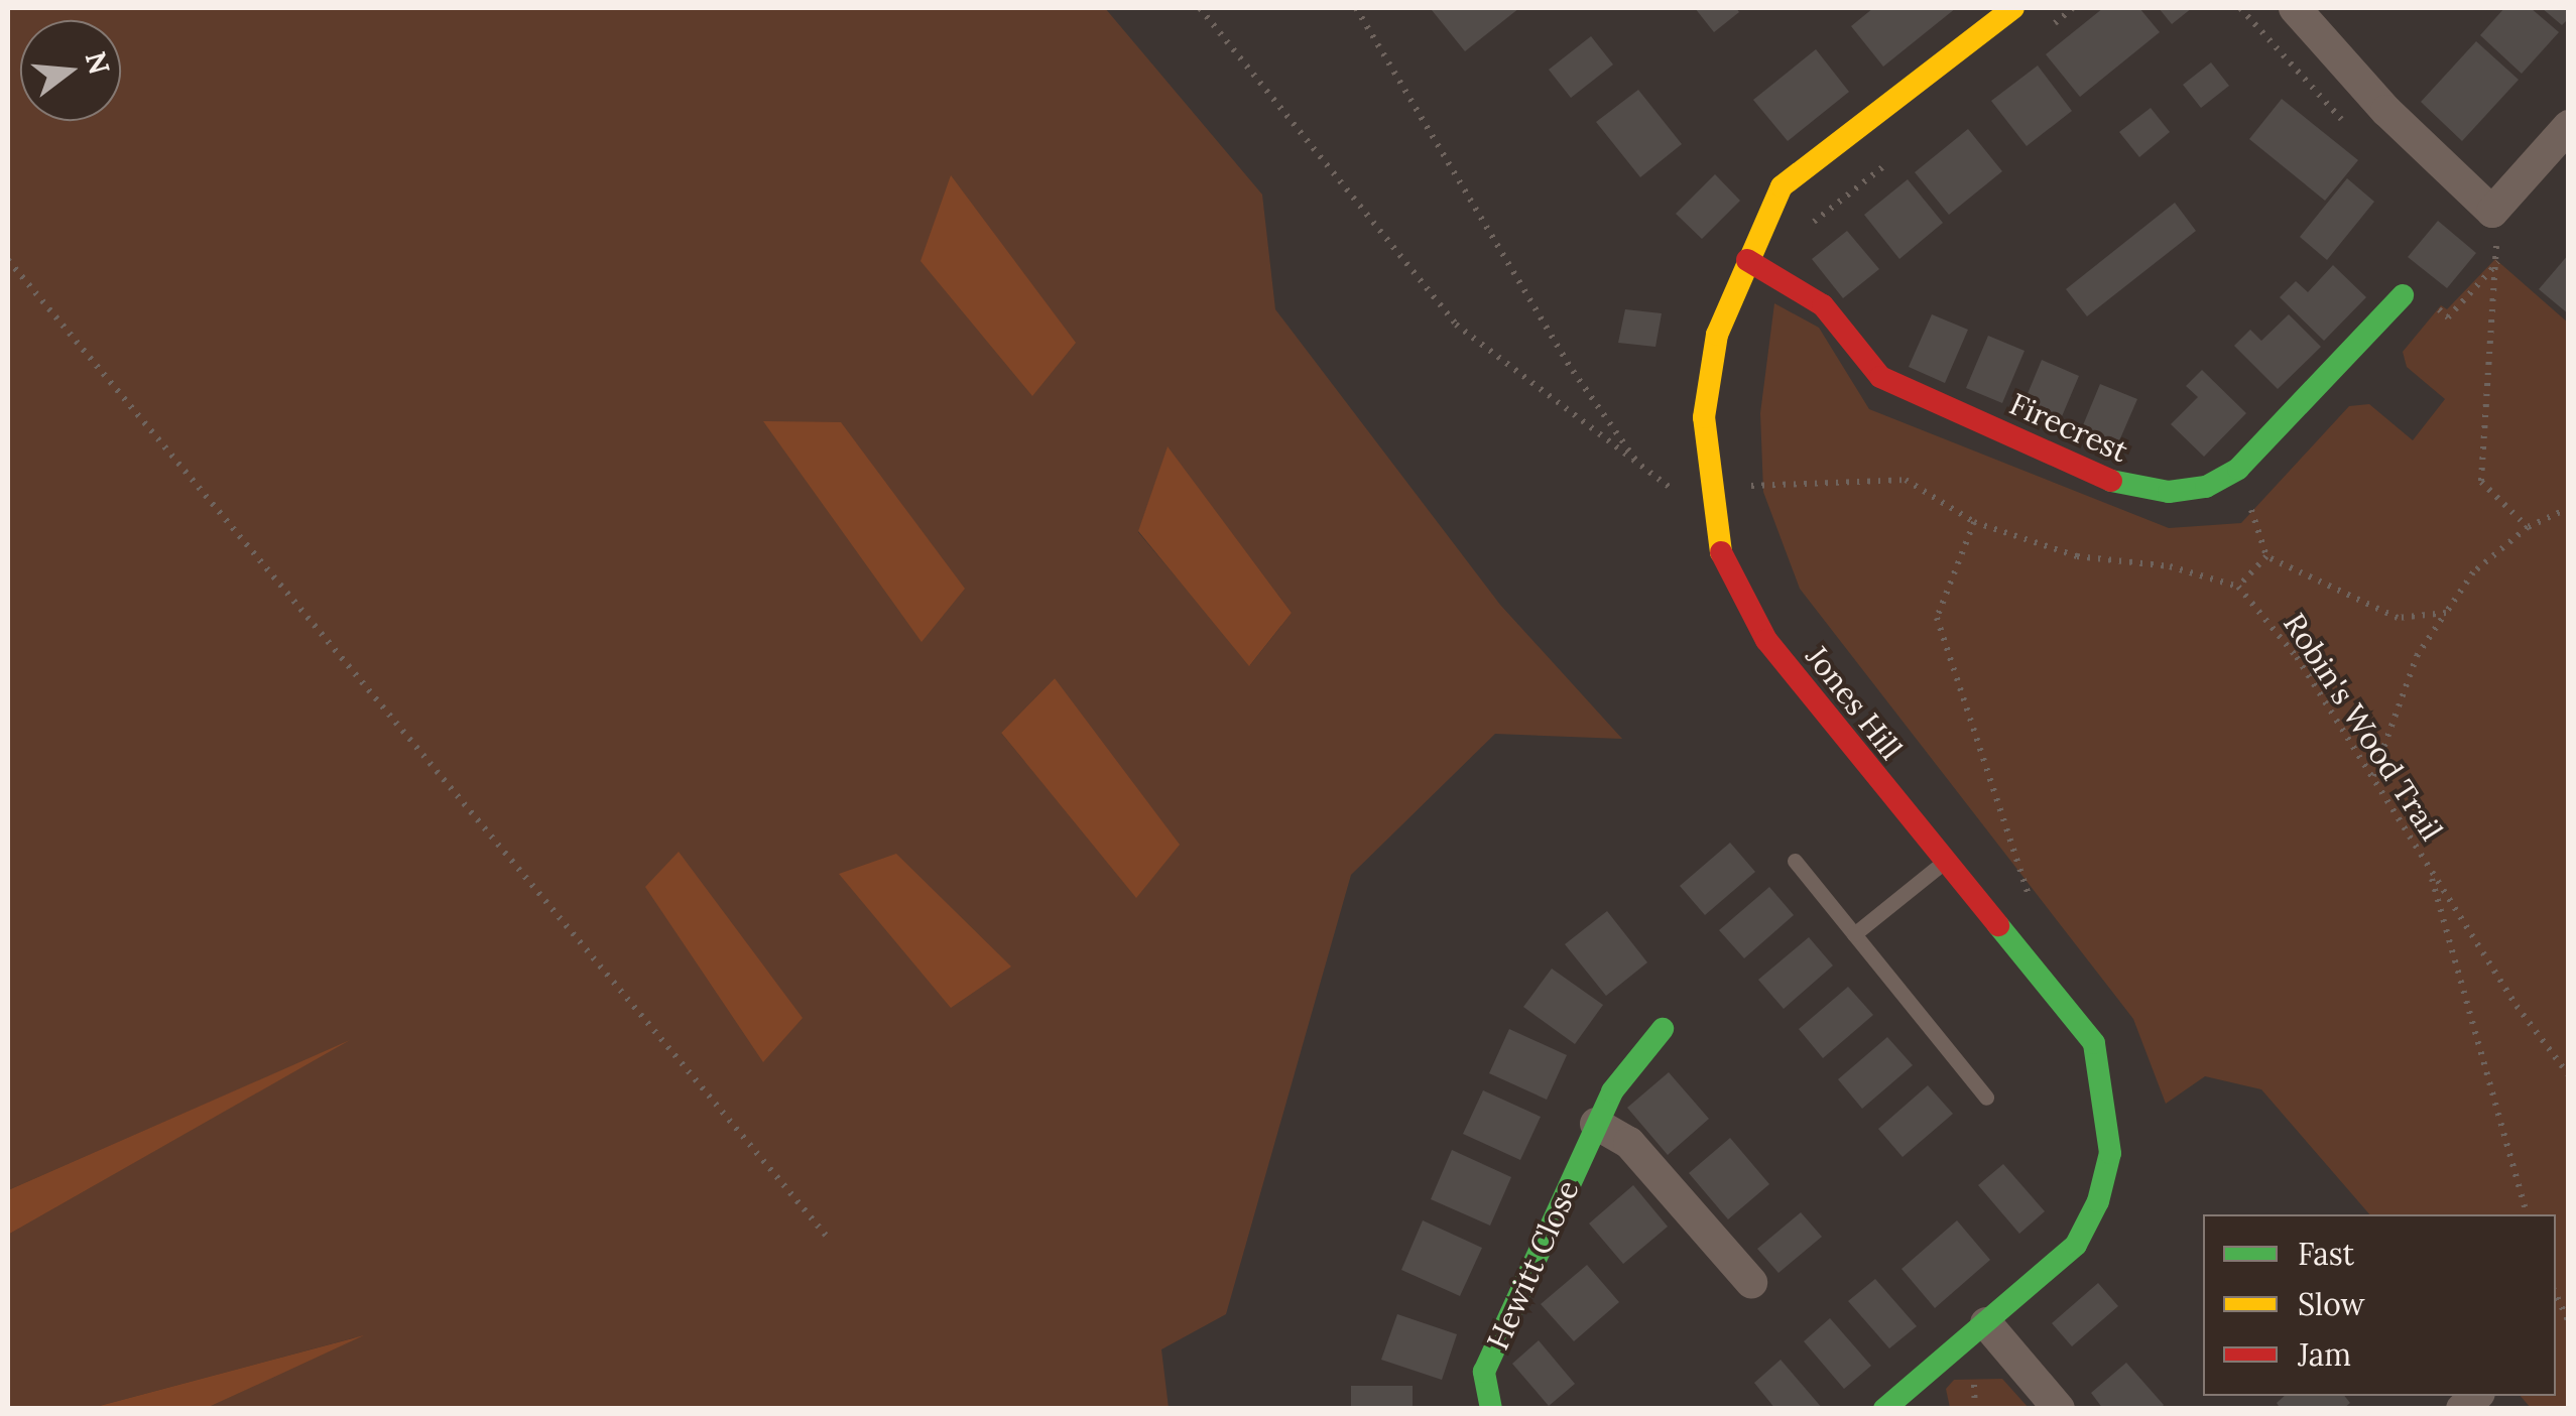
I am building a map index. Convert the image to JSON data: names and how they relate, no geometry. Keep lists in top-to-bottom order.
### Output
{
  "streets": {
    "street": ["Firecrest", "Jones Hill", "Hewitt Close"],
    "path": ["Robin's Wood Trail"]
  },
  "crossings": [
    ["Firecrest", "Jones Hill"]
  ],
  "legend": ["Fast", "Slow", "Jam"],
  "north": "right"
}
